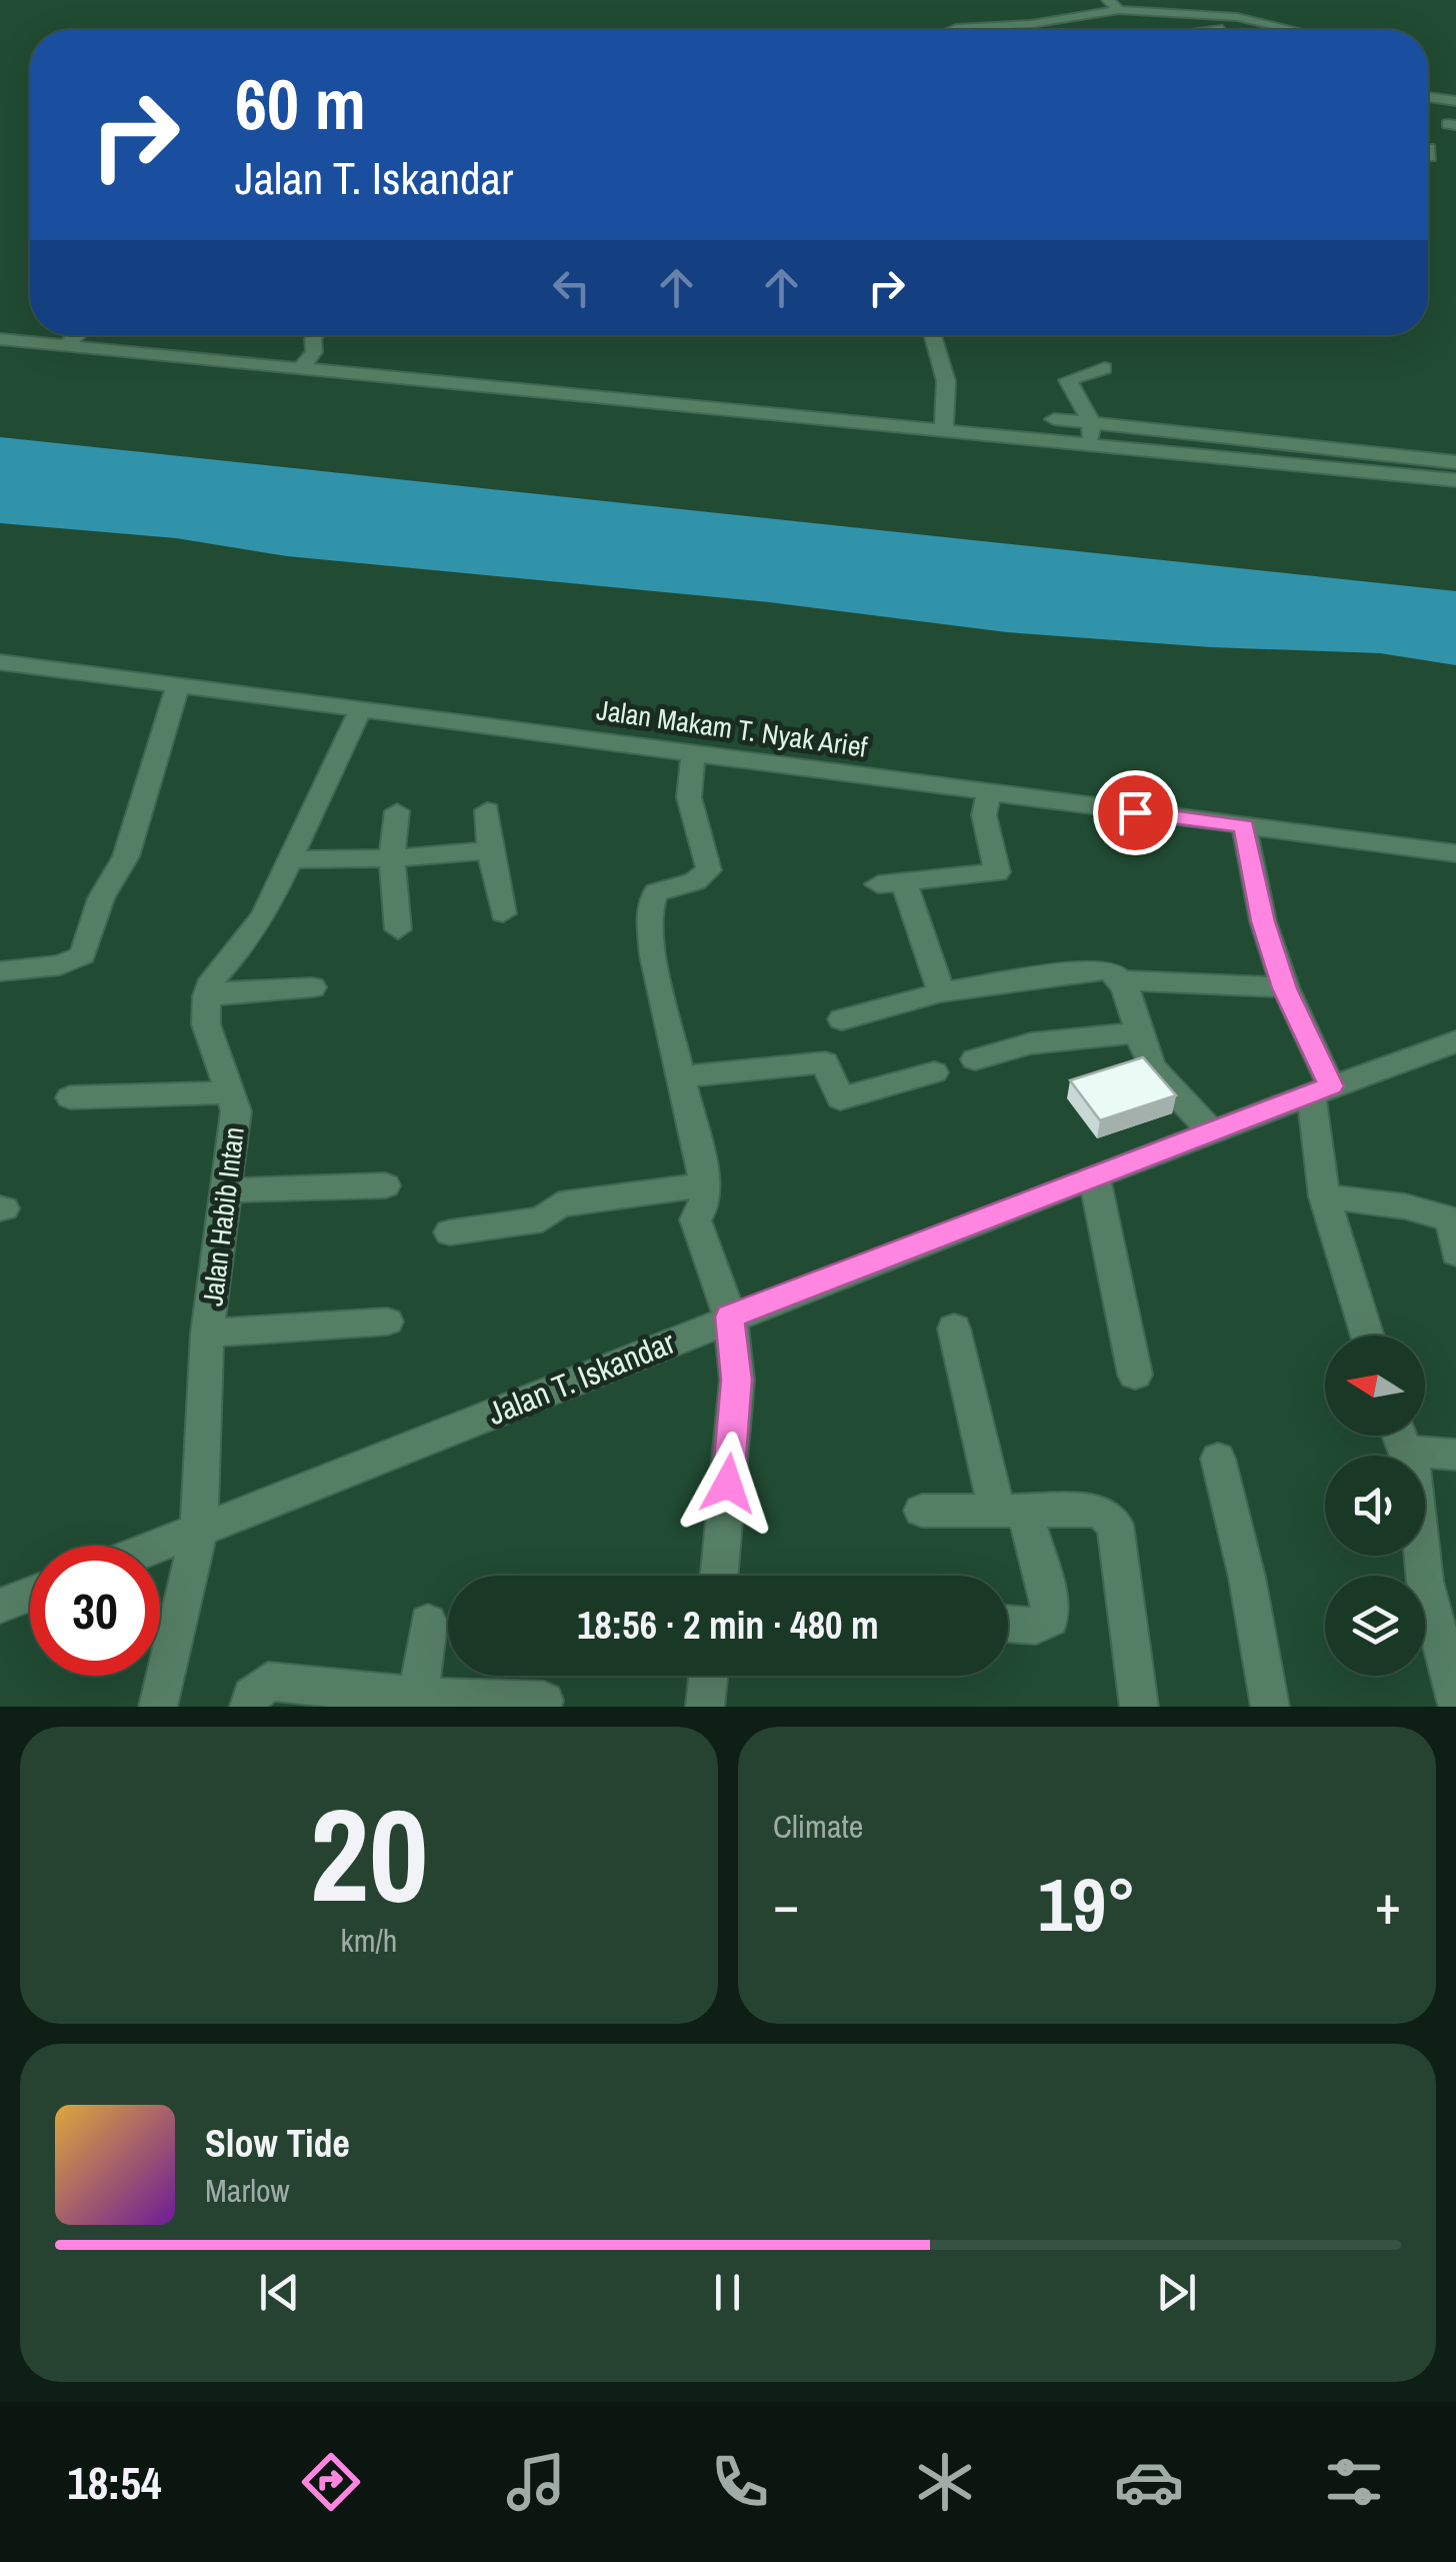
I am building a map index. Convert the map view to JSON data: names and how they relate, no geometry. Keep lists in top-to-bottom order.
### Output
{
  "streets": {
    "street": ["Jalan Makam T. Nyak Arief", "Jalan Habib Intan", "Jalan T. Iskandar"]
  },
  "crossings": [
    ["Jalan Habib Intan", "Jalan T. Iskandar"]
  ],
  "north": "left",
  "page": {
    "turn": ["60 m", "Jalan T. Iskandar"],
    "limit": "30",
    "trip": "18:56 · 2 min · 480 m",
    "tile": [
      ["20", "km/h"],
      "Climate"
    ],
    "heat": ["−", "19°", "+"],
    "song": ["Slow Tide", "Marlow"],
    "tabs": "18:54"
  }
}
